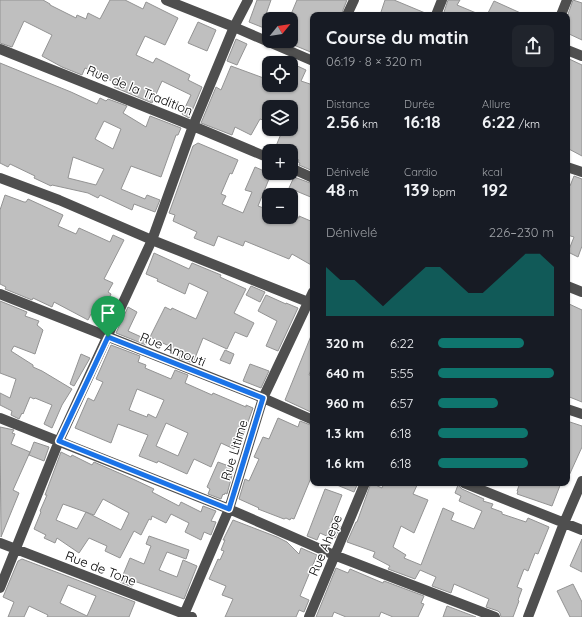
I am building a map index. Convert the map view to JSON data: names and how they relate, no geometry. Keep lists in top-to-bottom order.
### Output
{
  "streets": {
    "street": [
      "Rue de la Tradition",
      "Rue Amouti",
      "Rue Litime",
      "Rue Ahepe",
      "Rue de Tone"
    ]
  },
  "crossings": [
    ["Rue Amouti", "Rue Litime"],
    ["Rue Litime", "Rue de Tone"]
  ],
  "north": "top right",
  "page": {
    "map_buttons": ["+", "−"],
    "heading": ["Course du matin", "06:19 · 8 × 320 m"],
    "stats": [
      ["Distance", "2.56 km"],
      ["Durée", "16:18"],
      ["Allure", "6:22 /km"],
      ["Dénivelé", "48 m"],
      ["Cardio", "139 bpm"],
      ["kcal", "192"]
    ],
    "chart": ["Dénivelé", "226–230 m"],
    "list": [
      {
        "name": "320 m",
        "note": "6:22"
      },
      {
        "name": "640 m",
        "note": "5:55"
      },
      {
        "name": "960 m",
        "note": "6:57"
      },
      {
        "name": "1.3 km",
        "note": "6:18"
      },
      {
        "name": "1.6 km",
        "note": "6:18"
      }
    ]
  }
}
